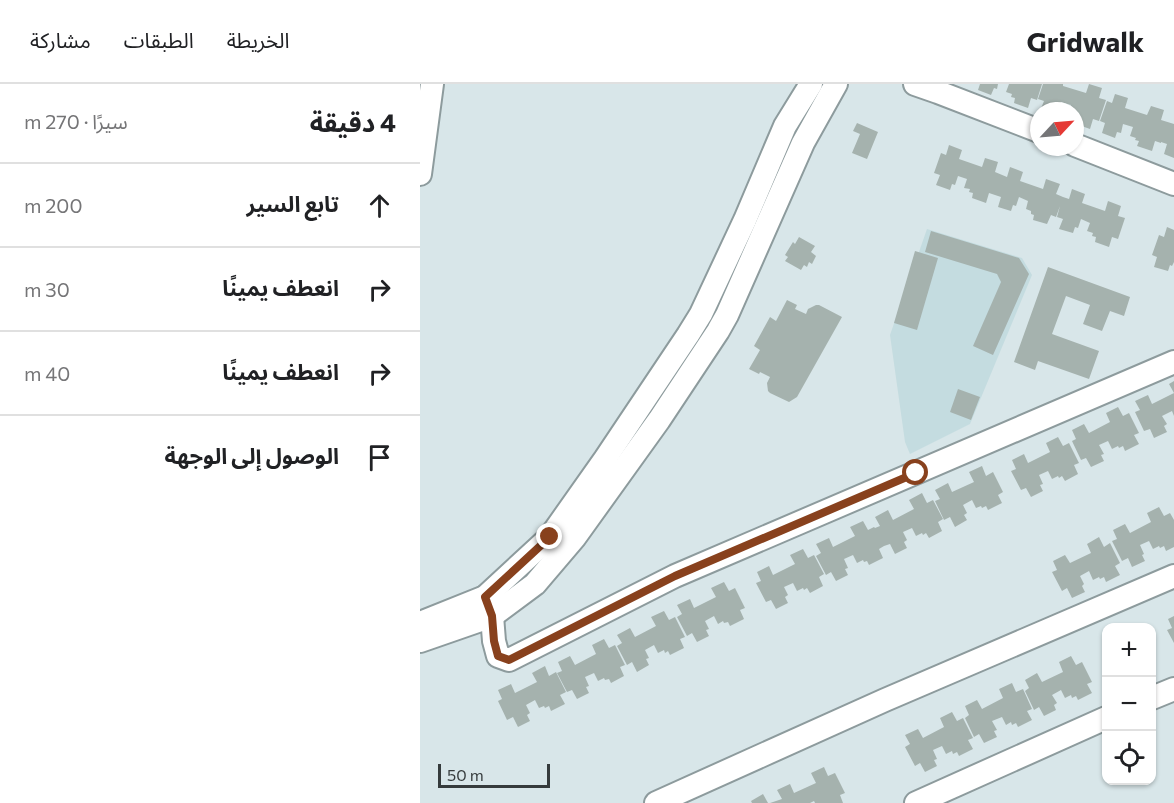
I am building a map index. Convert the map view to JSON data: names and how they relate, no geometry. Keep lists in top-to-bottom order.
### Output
{
  "scale_bar": "50 m",
  "north": "top right",
  "page": {
    "header": "Gridwalk",
    "nav": ["الخريطة", "الطبقات", "مشاركة"],
    "heading": ["4 دقيقة", "سيرًا · 270 m"],
    "list": [
      ["تابع السير", "200 m"],
      ["انعطف يمينًا", "30 m"],
      ["انعطف يمينًا", "40 m"],
      "الوصول إلى الوجهة"
    ],
    "map_buttons": ["+", "−"],
    "scale": "50 m"
  }
}
